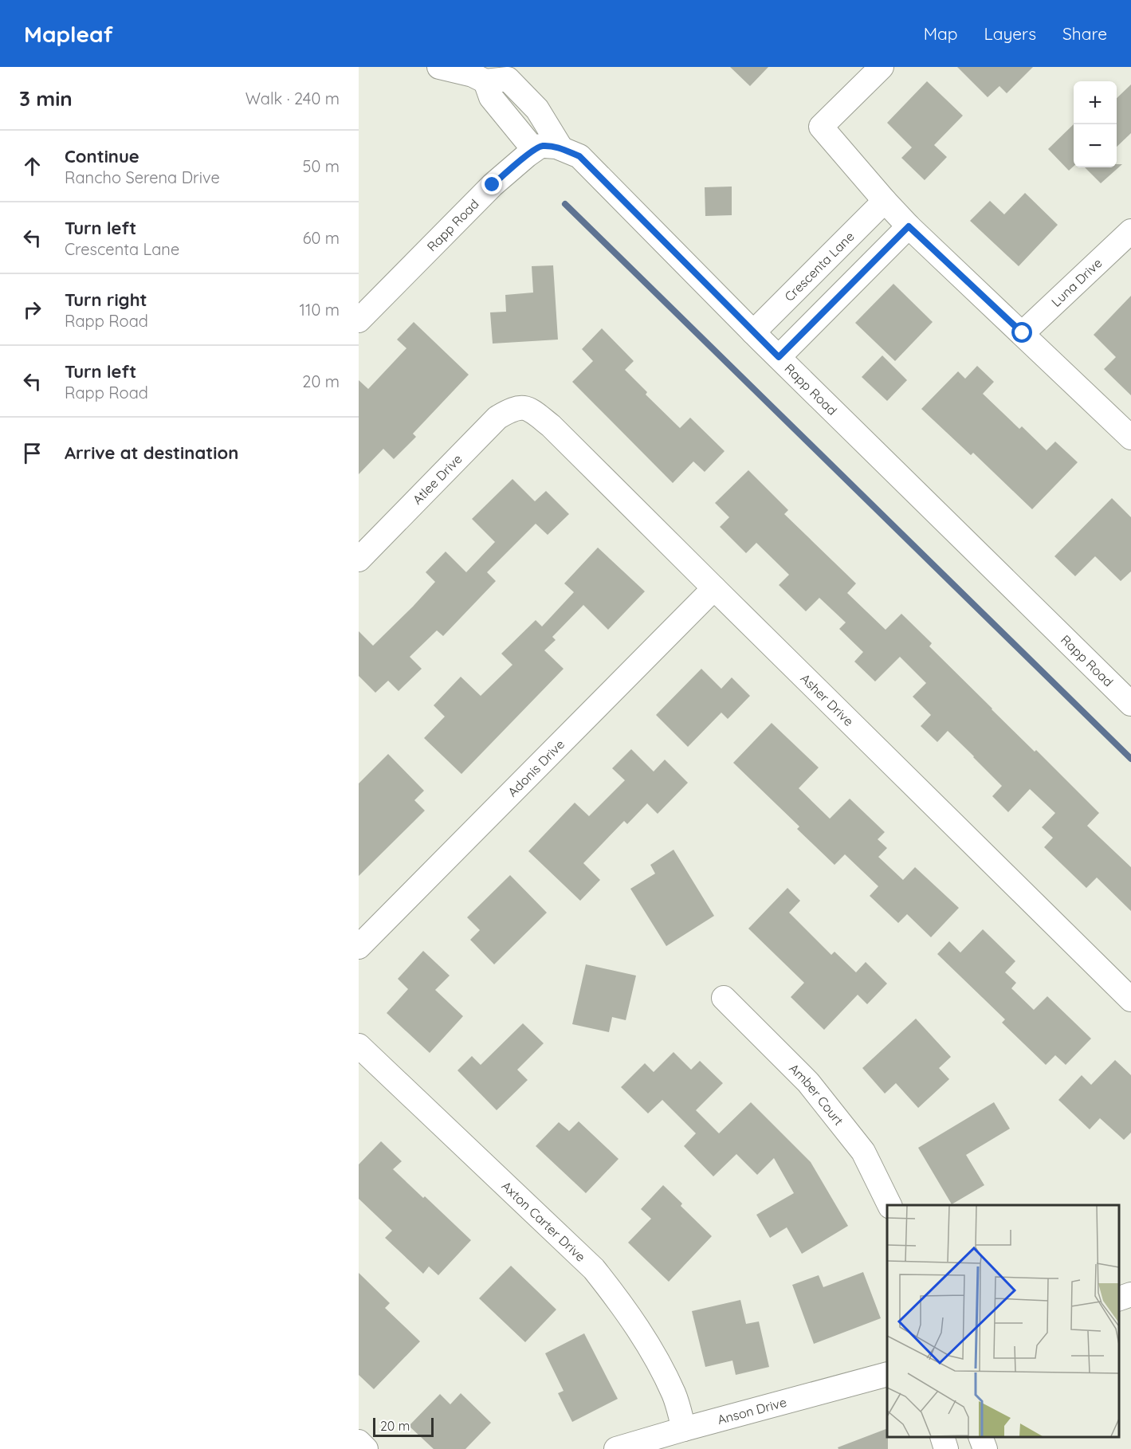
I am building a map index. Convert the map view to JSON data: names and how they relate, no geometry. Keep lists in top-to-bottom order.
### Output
{
  "streets": {
    "street": [
      "Rapp Road",
      "Crescenta Lane",
      "Luna Drive",
      "Atlee Drive",
      "Asher Drive",
      "Adonis Drive",
      "Amber Court",
      "Axton Carter Drive",
      "Anson Drive"
    ]
  },
  "crossings": [
    ["Rapp Road", "Crescenta Lane"],
    ["Atlee Drive", "Asher Drive"],
    ["Asher Drive", "Adonis Drive"],
    ["Axton Carter Drive", "Anson Drive"]
  ],
  "scale_bar": "20 m",
  "page": {
    "header": "Mapleaf",
    "nav": ["Map", "Layers", "Share"],
    "heading": ["3 min", "Walk · 240 m"],
    "map_buttons": ["+", "−"],
    "list": [
      ["Continue", "Rancho Serena Drive", "50 m"],
      ["Turn left", "Crescenta Lane", "60 m"],
      ["Turn right", "Rapp Road", "110 m"],
      ["Turn left", "Rapp Road", "20 m"],
      "Arrive at destination"
    ],
    "scale": "20 m"
  }
}
